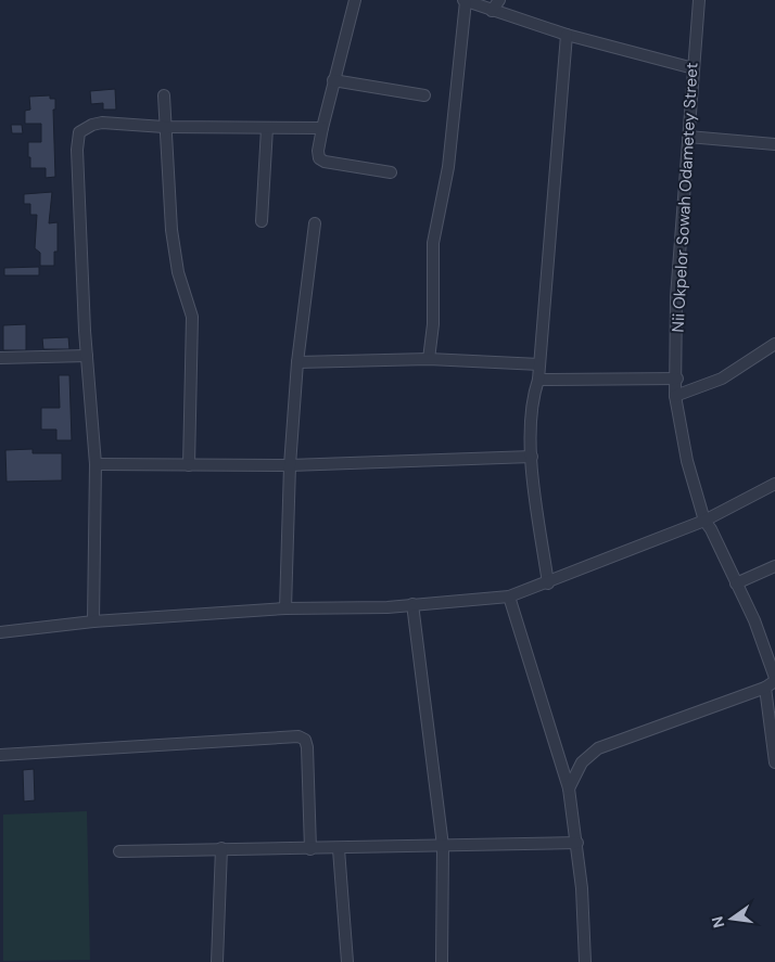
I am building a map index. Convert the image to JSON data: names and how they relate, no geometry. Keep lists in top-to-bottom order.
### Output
{
  "streets": {
    "street": ["Nii Okpelor Sowah Odametey Street"]
  },
  "north": "left"
}
